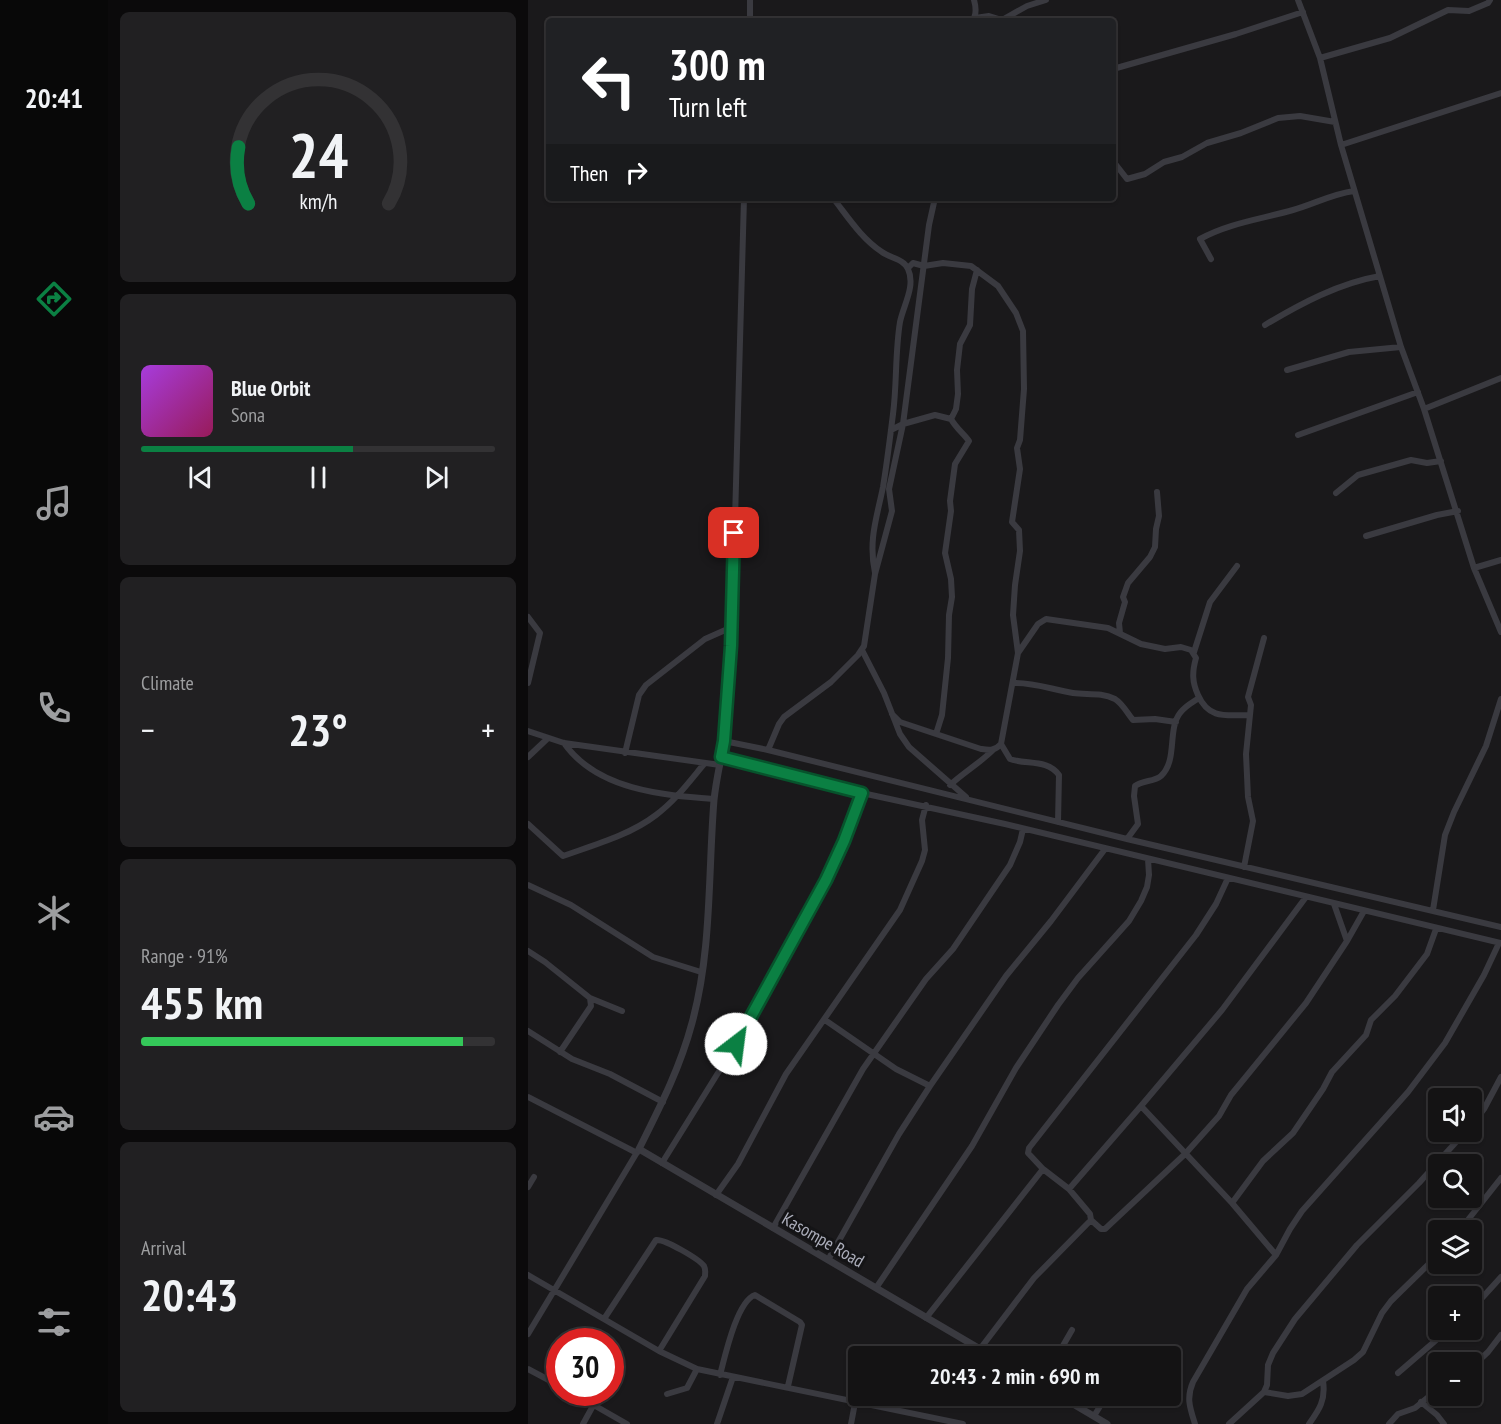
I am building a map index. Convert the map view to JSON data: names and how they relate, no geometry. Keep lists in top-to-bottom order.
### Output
{
  "streets": {
    "street": ["Kasompe Road"]
  },
  "page": {
    "tabs": "20:41",
    "turn": ["300 m", "Turn left"],
    "then": "Then",
    "song": ["Blue Orbit", "Sona"],
    "tile": [
      "Climate",
      ["Range · 91%", "455 km"],
      ["Arrival", "20:43"]
    ],
    "heat": ["−", "23°", "+"],
    "map_buttons": ["+", "−"],
    "limit": "30",
    "trip": "20:43 · 2 min · 690 m",
    "gauge": ["24", "km/h"]
  }
}
